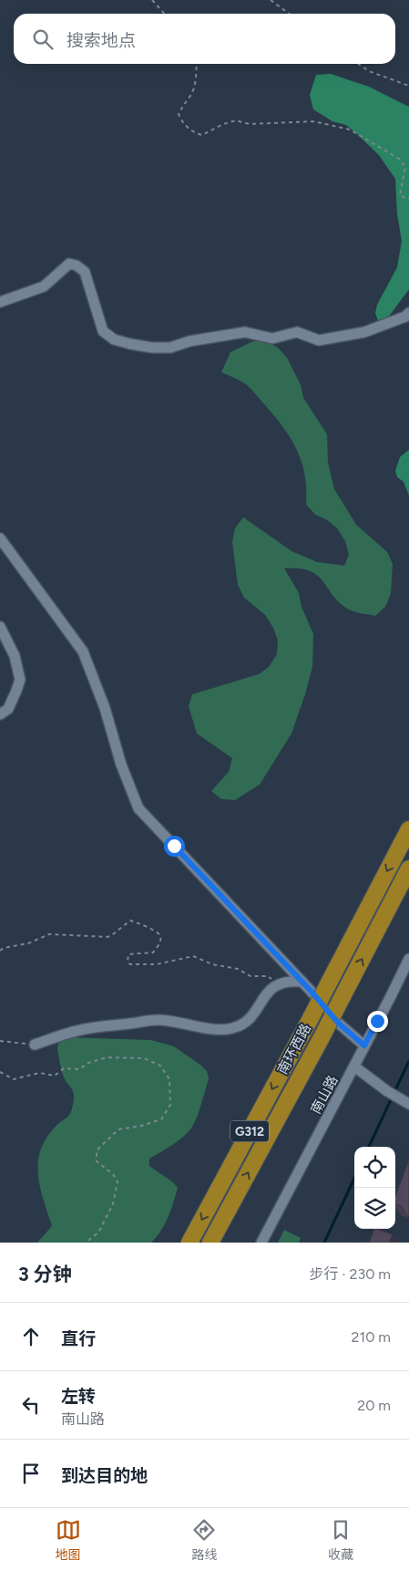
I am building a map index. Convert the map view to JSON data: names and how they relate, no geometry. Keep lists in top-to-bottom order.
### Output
{
  "streets": {
    "highway": ["南环西路", "G312"],
    "street": ["南山路"]
  },
  "page": {
    "search": "搜索地点",
    "heading": ["3 分钟", "步行 · 230 m"],
    "list": [
      ["直行", "210 m"],
      ["左转", "南山路", "20 m"],
      "到达目的地"
    ],
    "nav": ["地图", "路线", "收藏"]
  }
}
